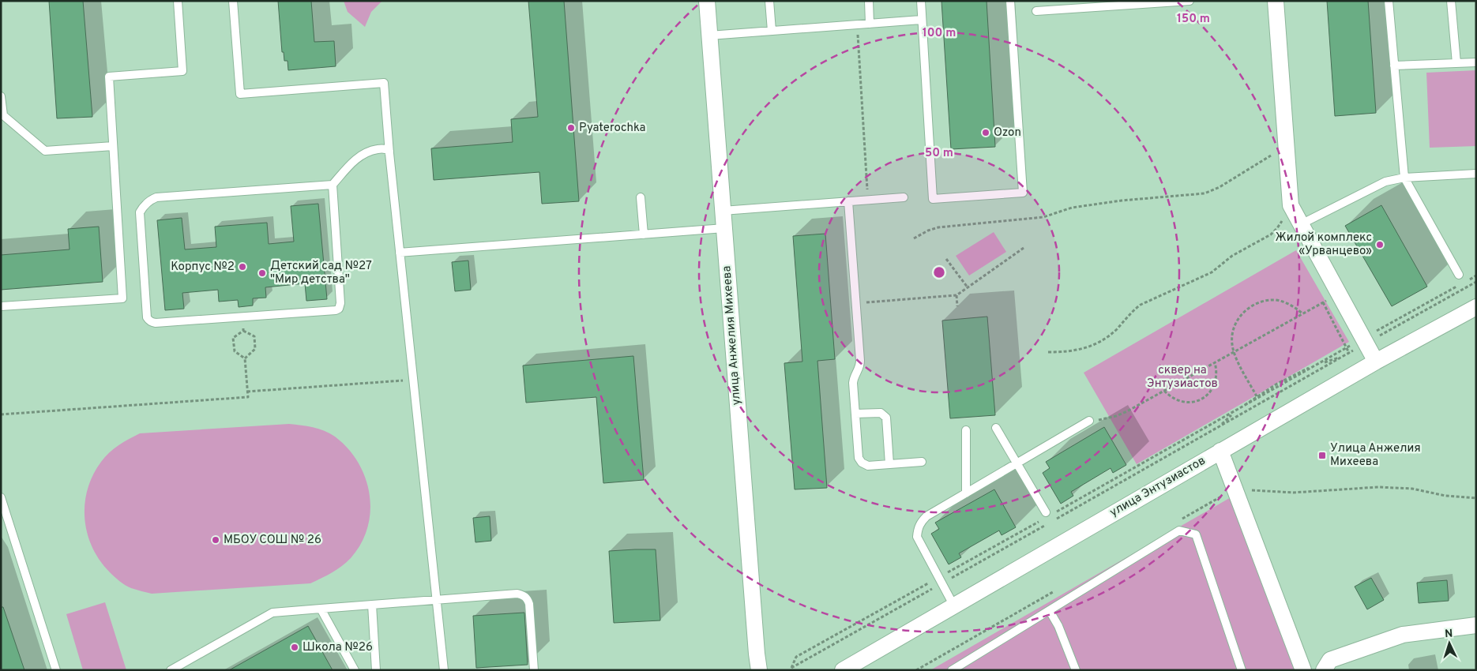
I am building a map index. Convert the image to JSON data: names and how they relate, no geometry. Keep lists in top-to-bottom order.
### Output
{
  "streets": {
    "street": ["улица Анжелия Михеева", "улица Энтузиастов"]
  },
  "parks": ["сквер на Энтузиастов"],
  "places": {
    "other": [
      "Pyaterochka",
      "Ozon",
      "Жилой комплекс «Урванцево»",
      "Корпус №2",
      "Детский сад №27 \"Мир детства\"",
      "МБОУ СОШ № 26",
      "Школа №26"
    ],
    "transit": ["Улица Анжелия Михеева"]
  },
  "north": "top",
  "rings": ["150 m", "100 m", "50 m"]
}
